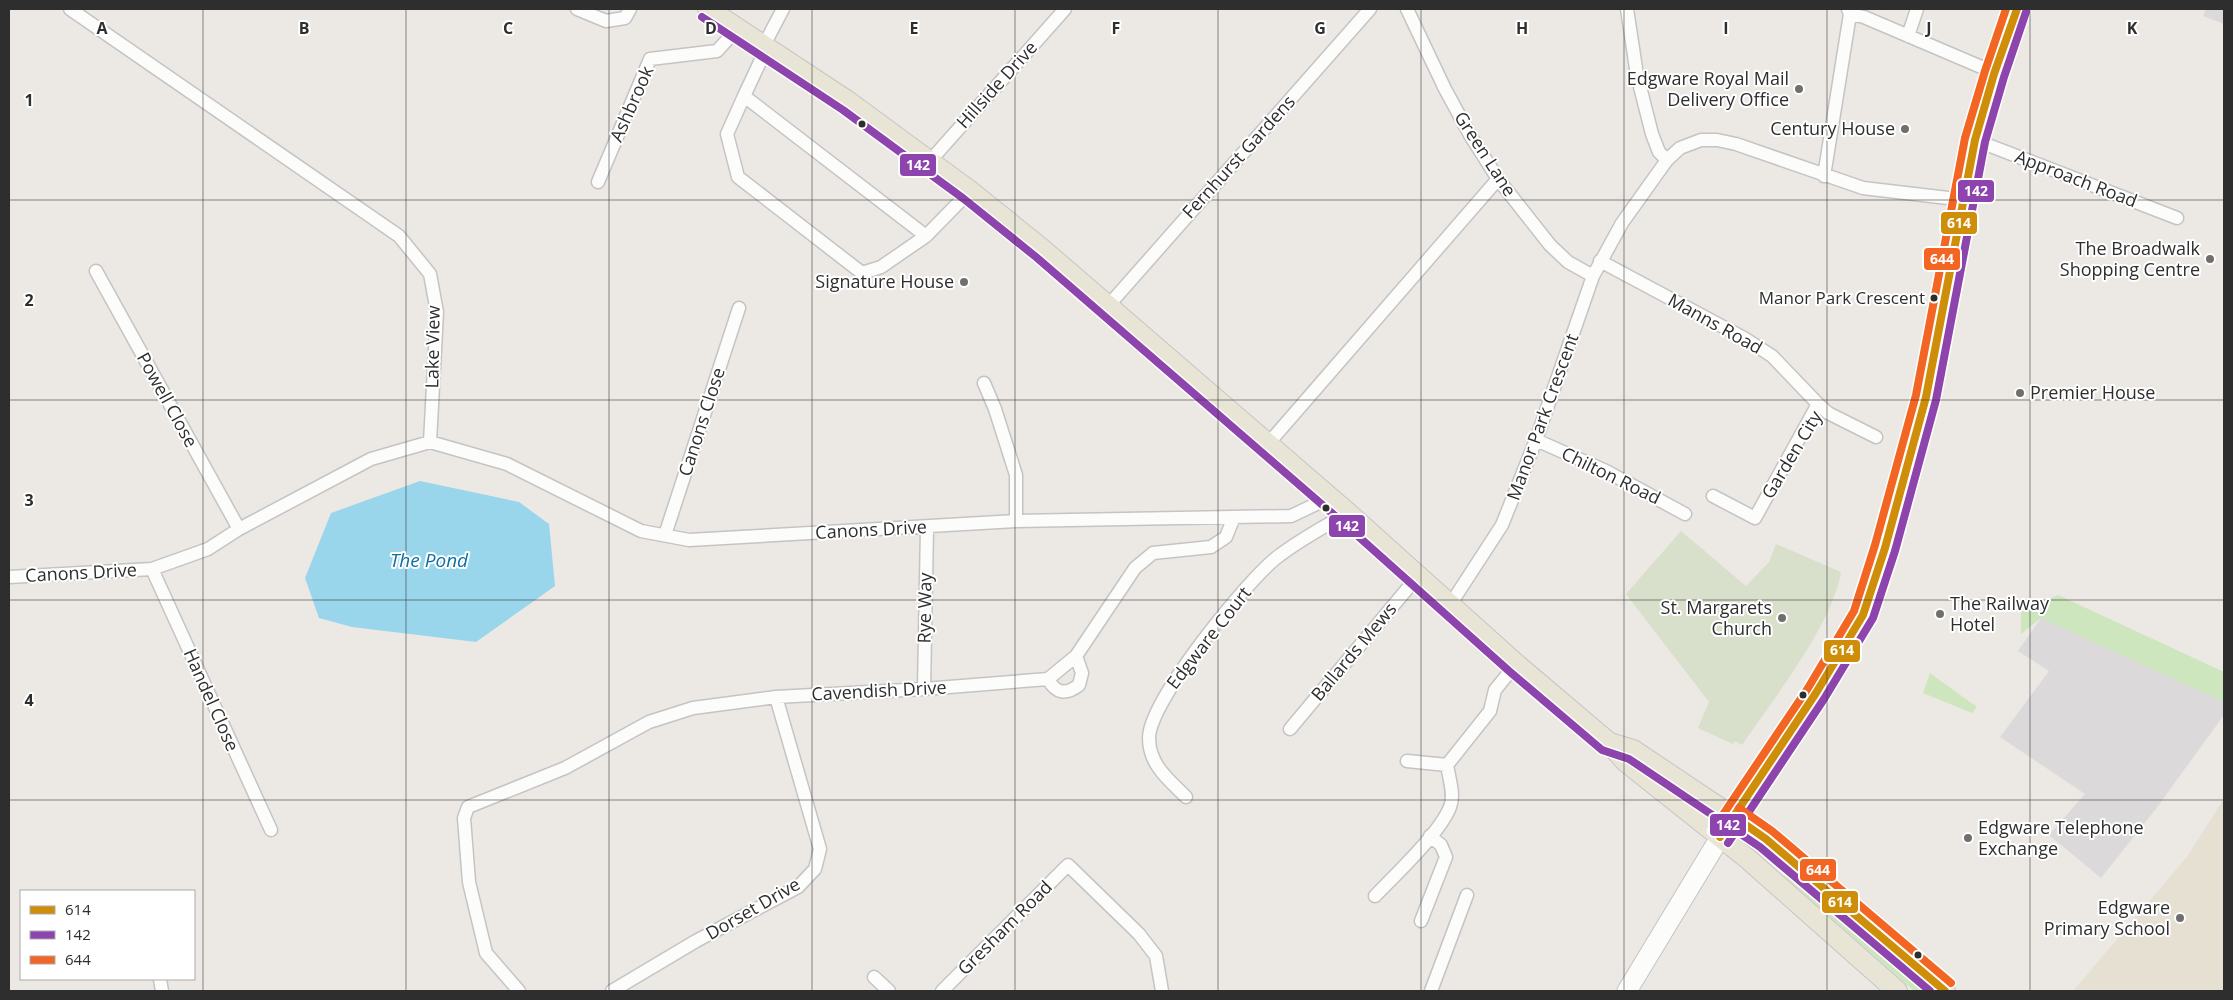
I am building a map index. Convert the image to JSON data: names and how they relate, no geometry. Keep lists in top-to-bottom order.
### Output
{
  "streets": {
    "street": [
      "Hillside Drive",
      "Ashbrook",
      "Green Lane",
      "Fernhurst Gardens",
      "Approach Road",
      "Manns Road",
      "Lake View",
      "Powell Close",
      "Manor Park Crescent",
      "Canons Close",
      "Garden City",
      "Chilton Road",
      "Canons Drive",
      "Rye Way",
      "Edgware Court",
      "Ballards Mews",
      "Cavendish Drive",
      "Handel Close",
      "Dorset Drive",
      "Gresham Road"
    ]
  },
  "crossings": [
    ["Green Lane", "Manor Park Crescent"],
    ["Manns Road", "Manor Park Crescent"],
    ["Manns Road", "Garden City"],
    ["Lake View", "Canons Drive"],
    ["Manor Park Crescent", "Chilton Road"],
    ["Canons Close", "Canons Drive"],
    ["Canons Drive", "Rye Way"],
    ["Canons Drive", "Handel Close"],
    ["Rye Way", "Cavendish Drive"],
    ["Cavendish Drive", "Dorset Drive"]
  ],
  "water": ["The Pond"],
  "places": [
    "Edgware Royal Mail Delivery Office",
    "Century House",
    "The Broadwalk Shopping Centre",
    "Signature House",
    "Manor Park Crescent",
    "Premier House",
    "The Railway Hotel",
    "St. Margarets Church",
    "Edgware Telephone Exchange",
    "Edgware Primary School"
  ],
  "lines": ["transit line 614", "transit line 644", "transit line 142"],
  "legend": ["614", "142", "644"],
  "grid": {
    "columns": [
      "A",
      "B",
      "C",
      "D",
      "E",
      "F",
      "G",
      "H",
      "I",
      "J",
      "K"
    ],
    "rows": [
      "1",
      "2",
      "3",
      "4"
    ]
  }
}
